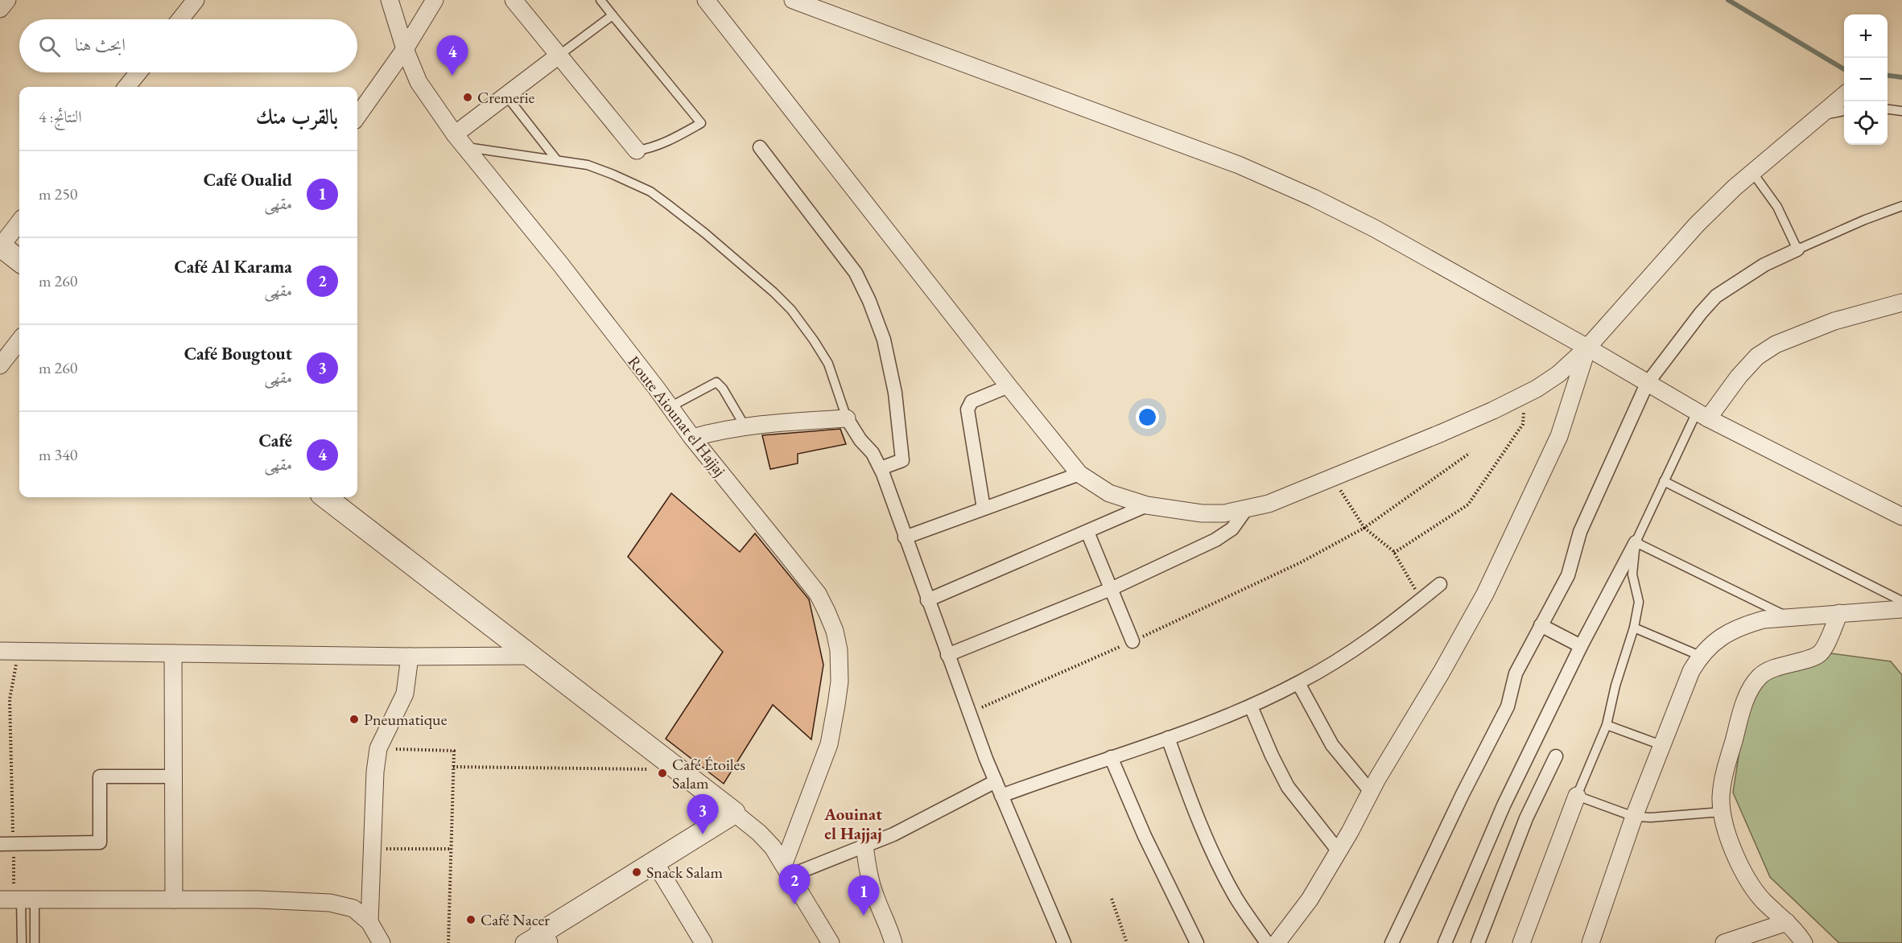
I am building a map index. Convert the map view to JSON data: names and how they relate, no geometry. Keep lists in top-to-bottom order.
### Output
{
  "streets": {
    "street": ["Route Aiounat el Hajjaj"]
  },
  "districts": ["Aouinat el Hajjaj"],
  "places": [
    "Cremerie",
    "Pneumatique",
    "Café Étoiles Salam",
    "Snack Salam",
    "Café Nacer"
  ],
  "page": {
    "map_buttons": ["+", "−"],
    "search": "ابحث هنا",
    "pins": [
      "4",
      "3",
      "2",
      "1"
    ],
    "heading": ["بالقرب منك", "النتائج: 4"],
    "list": [
      {
        "mark": "1",
        "name": "Café Oualid",
        "note": "مقهى",
        "value": "250 m"
      },
      {
        "mark": "2",
        "name": "Café Al Karama",
        "note": "مقهى",
        "value": "260 m"
      },
      {
        "mark": "3",
        "name": "Café Bougtout",
        "note": "مقهى",
        "value": "260 m"
      },
      {
        "mark": "4",
        "name": "Café",
        "note": "مقهى",
        "value": "340 m"
      }
    ]
  }
}
